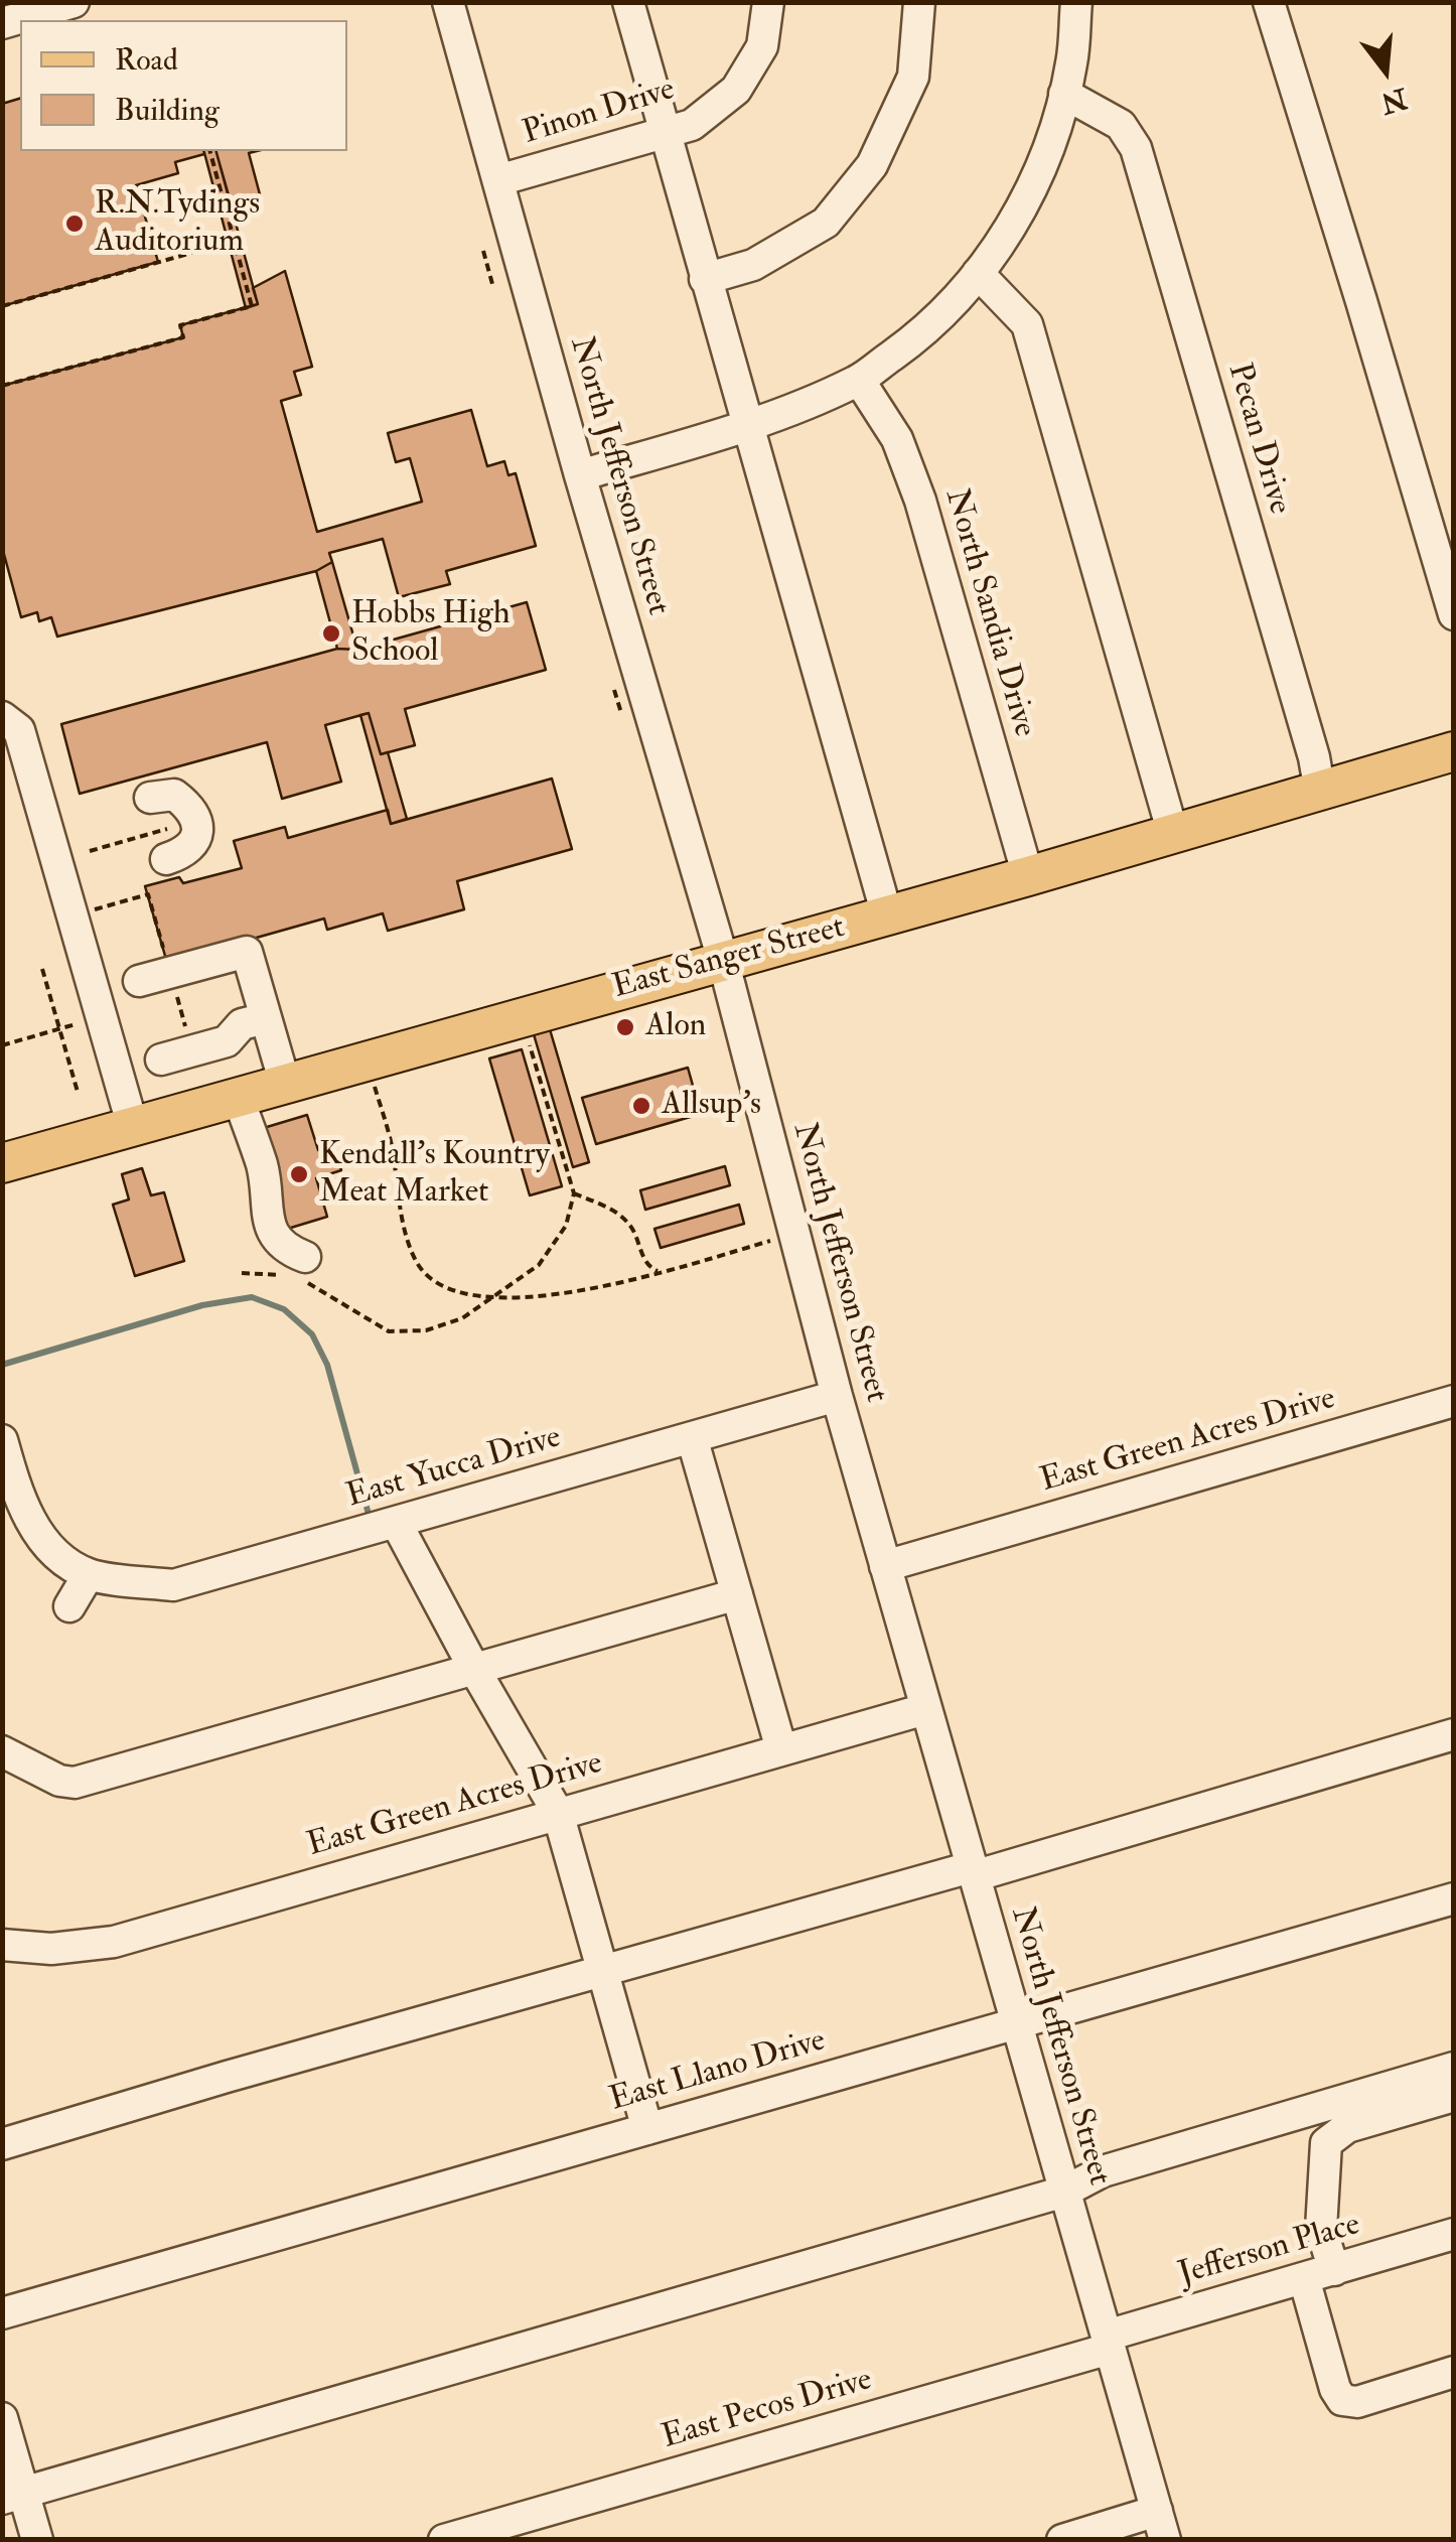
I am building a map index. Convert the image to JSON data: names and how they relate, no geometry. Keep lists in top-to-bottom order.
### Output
{
  "streets": {
    "main road": ["East Sanger Street"],
    "street": [
      "Pinon Drive",
      "Pecan Drive",
      "North Jefferson Street",
      "North Sandia Drive",
      "East Green Acres Drive",
      "East Yucca Drive",
      "East Llano Drive",
      "Jefferson Place",
      "East Pecos Drive"
    ]
  },
  "crossings": [
    ["Pinon Drive", "North Jefferson Street"],
    ["Pecan Drive", "East Sanger Street"],
    ["North Jefferson Street", "East Sanger Street"],
    ["North Jefferson Street", "East Green Acres Drive"],
    ["North Jefferson Street", "East Yucca Drive"],
    ["North Jefferson Street", "East Llano Drive"],
    ["North Jefferson Street", "Jefferson Place"],
    ["North Jefferson Street", "East Pecos Drive"],
    ["North Sandia Drive", "East Sanger Street"],
    ["Jefferson Place", "East Pecos Drive"]
  ],
  "places": [
    "R.N.Tydings Auditorium",
    "Hobbs High School",
    "Alon",
    "Allsup's",
    "Kendall's Kountry Meat Market"
  ],
  "legend": ["Road", "Building"],
  "north": "bottom"
}
